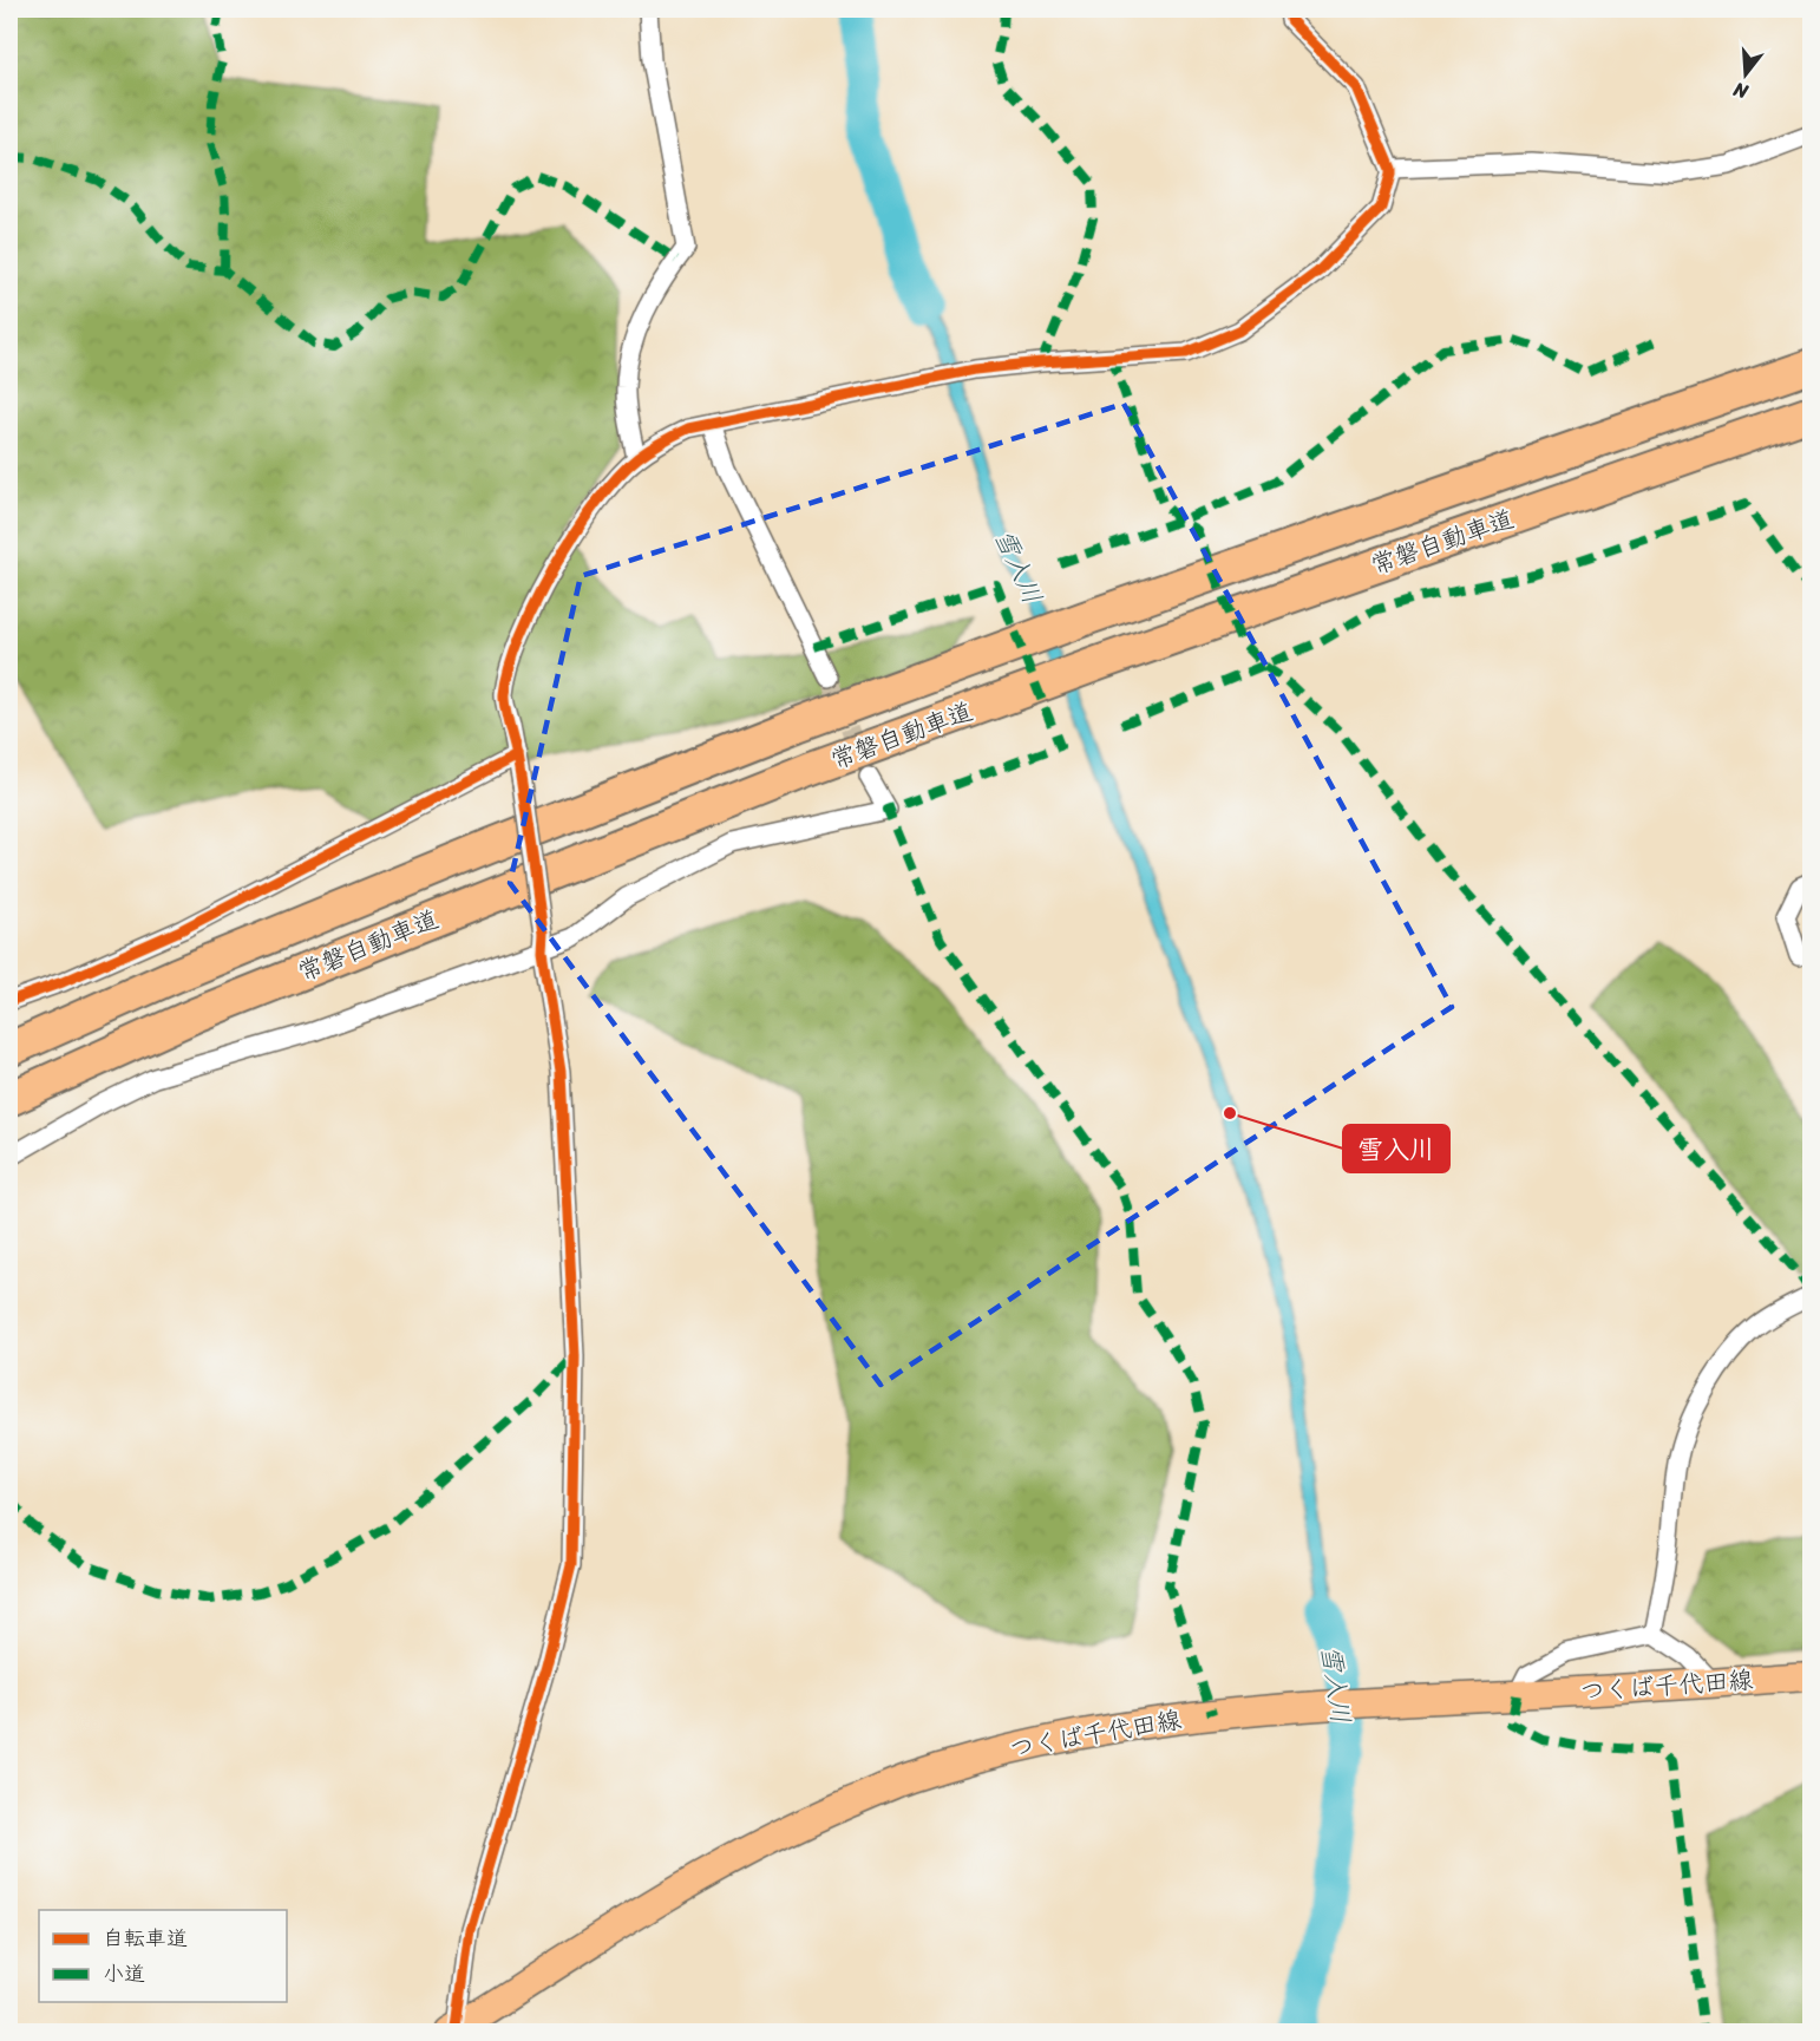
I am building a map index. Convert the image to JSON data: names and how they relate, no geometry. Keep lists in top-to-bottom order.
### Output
{
  "streets": {
    "highway": ["常磐自動車道"],
    "main road": ["つくば千代田線"]
  },
  "water": ["雪入川"],
  "places": ["雪入川"],
  "legend": ["自転車道", "小道"],
  "north": "bottom"
}
